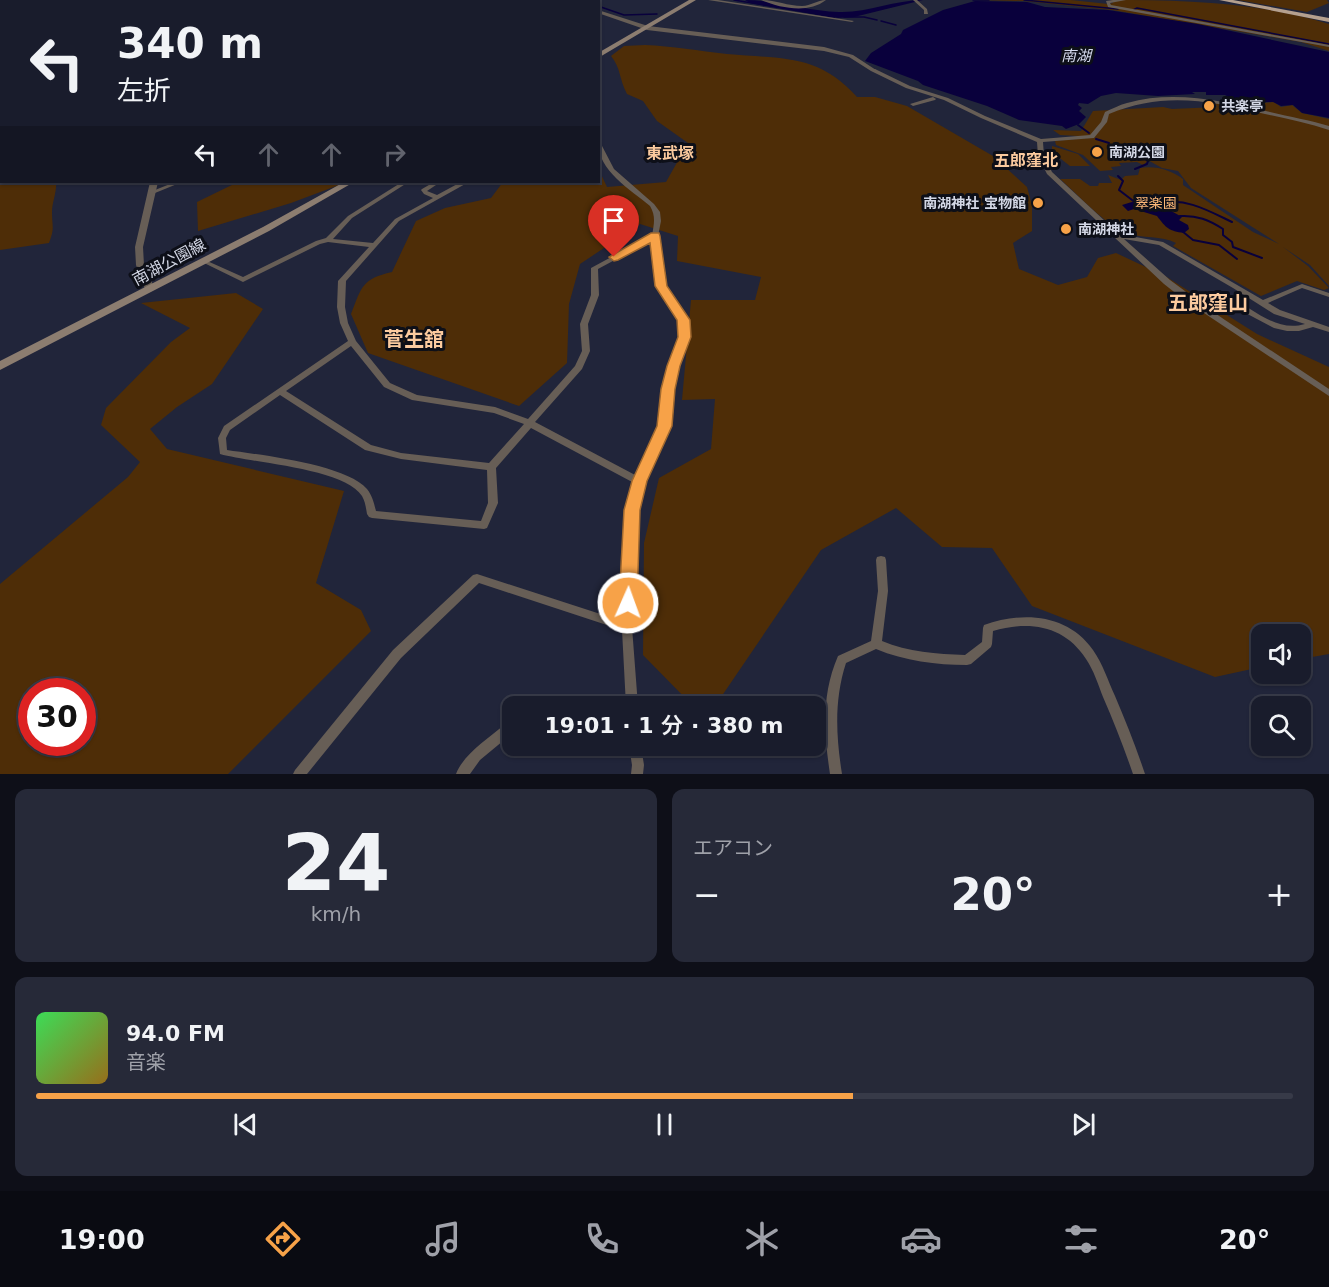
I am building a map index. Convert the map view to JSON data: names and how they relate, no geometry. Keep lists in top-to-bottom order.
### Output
{
  "streets": {
    "main road": ["南湖公園線"]
  },
  "districts": [
    "東武塚",
    "五郎窪北",
    "五郎窪山",
    "菅生舘"
  ],
  "water": ["南湖"],
  "parks": ["翠楽園"],
  "places": [
    "共楽亭",
    "南湖公園",
    "南湖神社 宝物館",
    "南湖神社"
  ],
  "page": {
    "turn": ["340 m", "左折"],
    "limit": "30",
    "trip": "19:01 · 1 分 · 380 m",
    "tile": [
      ["24", "km/h"],
      "エアコン"
    ],
    "heat": ["−", "20°", "+"],
    "song": ["94.0 FM", "音楽"],
    "tabs": ["19:00", "20°"]
  }
}
